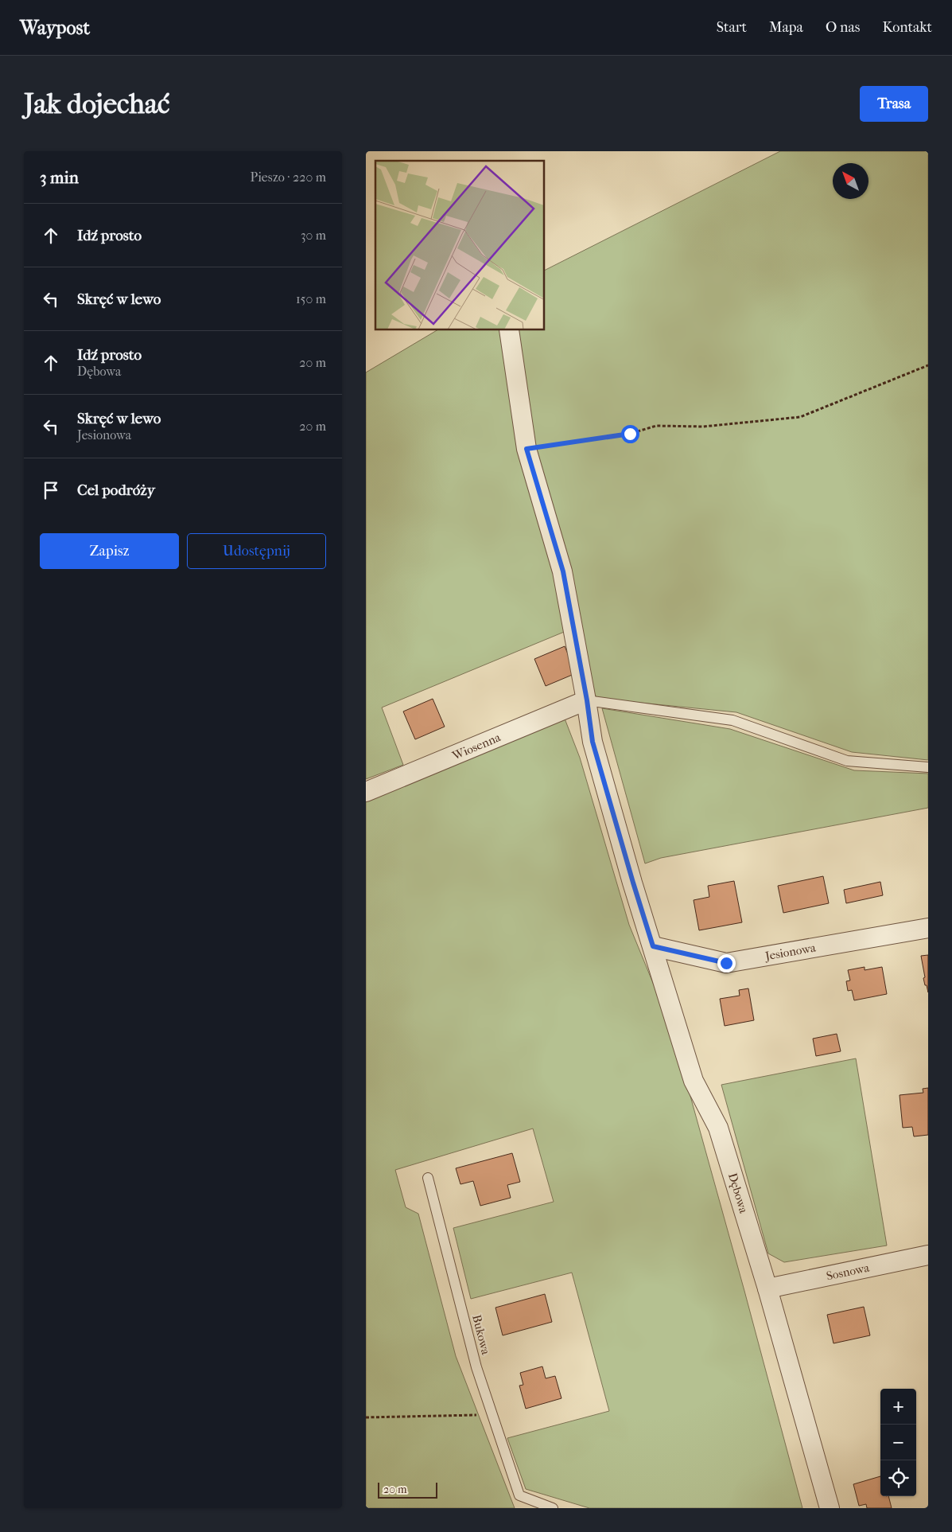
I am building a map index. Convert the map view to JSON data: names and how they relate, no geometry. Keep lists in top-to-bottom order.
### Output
{
  "streets": {
    "street": [
      "Wiosenna",
      "Jesionowa",
      "Dębowa",
      "Sosnowa"
    ],
    "lane": ["Bukowa"]
  },
  "crossings": [
    ["Wiosenna", "Dębowa"],
    ["Jesionowa", "Dębowa"],
    ["Dębowa", "Sosnowa"]
  ],
  "scale_bar": "20 m",
  "north": "top left",
  "page": {
    "header": "Waypost",
    "nav": [
      "Start",
      "Mapa",
      "O nas",
      "Kontakt"
    ],
    "buttons": [
      "Trasa",
      ["Zapisz", "Udostępnij"]
    ],
    "title": "Jak dojechać",
    "heading": ["3 min", "Pieszo · 220 m"],
    "list": [
      ["Idź prosto", "30 m"],
      ["Skręć w lewo", "150 m"],
      ["Idź prosto", "Dębowa", "20 m"],
      ["Skręć w lewo", "Jesionowa", "20 m"],
      "Cel podróży"
    ],
    "map_buttons": ["+", "−"],
    "scale": "20 m"
  }
}
